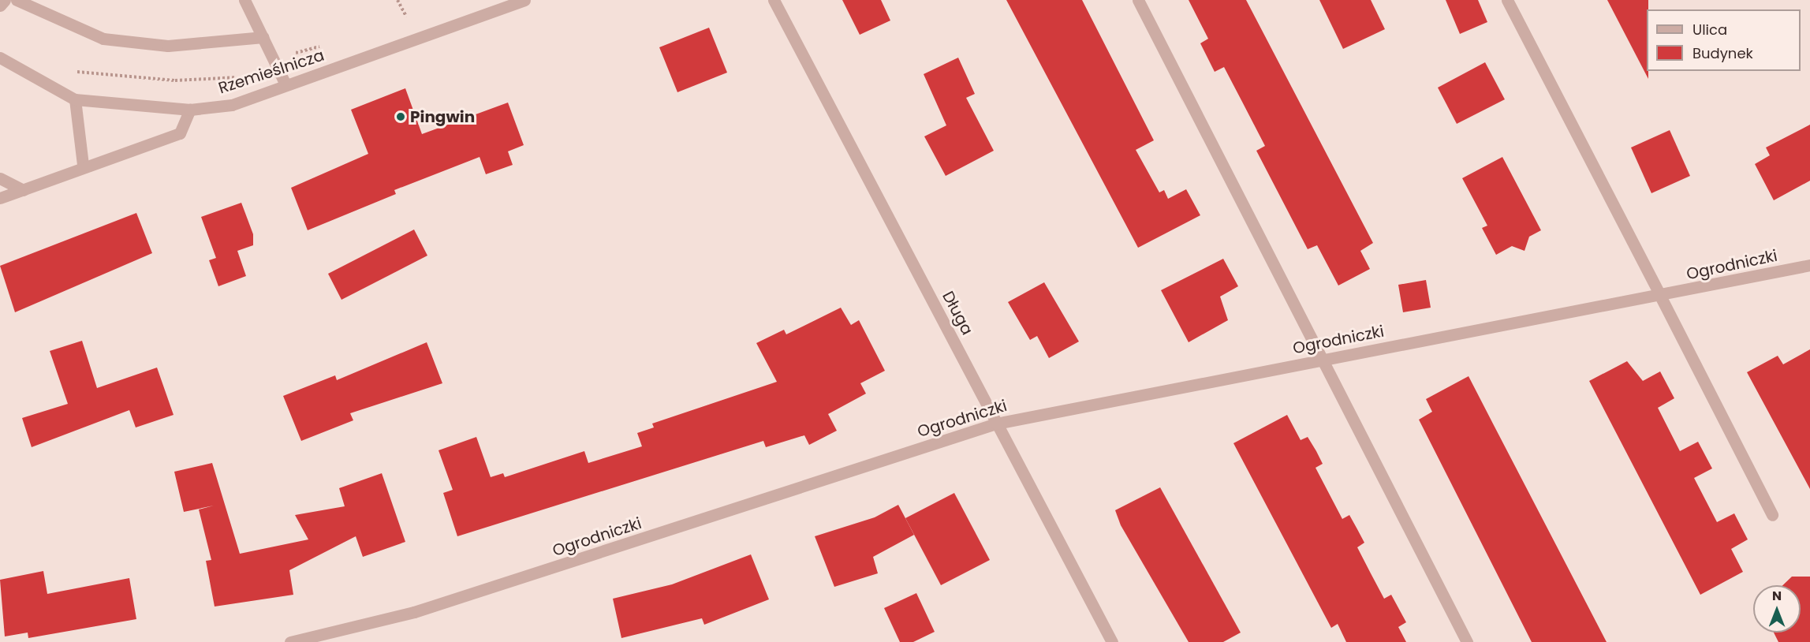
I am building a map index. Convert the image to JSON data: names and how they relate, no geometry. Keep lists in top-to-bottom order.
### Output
{
  "streets": {
    "street": ["Rzemieślnicza", "Ogrodniczki", "Długa"]
  },
  "crossings": [
    ["Ogrodniczki", "Długa"]
  ],
  "places": ["Pingwin"],
  "legend": ["Ulica", "Budynek"],
  "north": "top"
}
